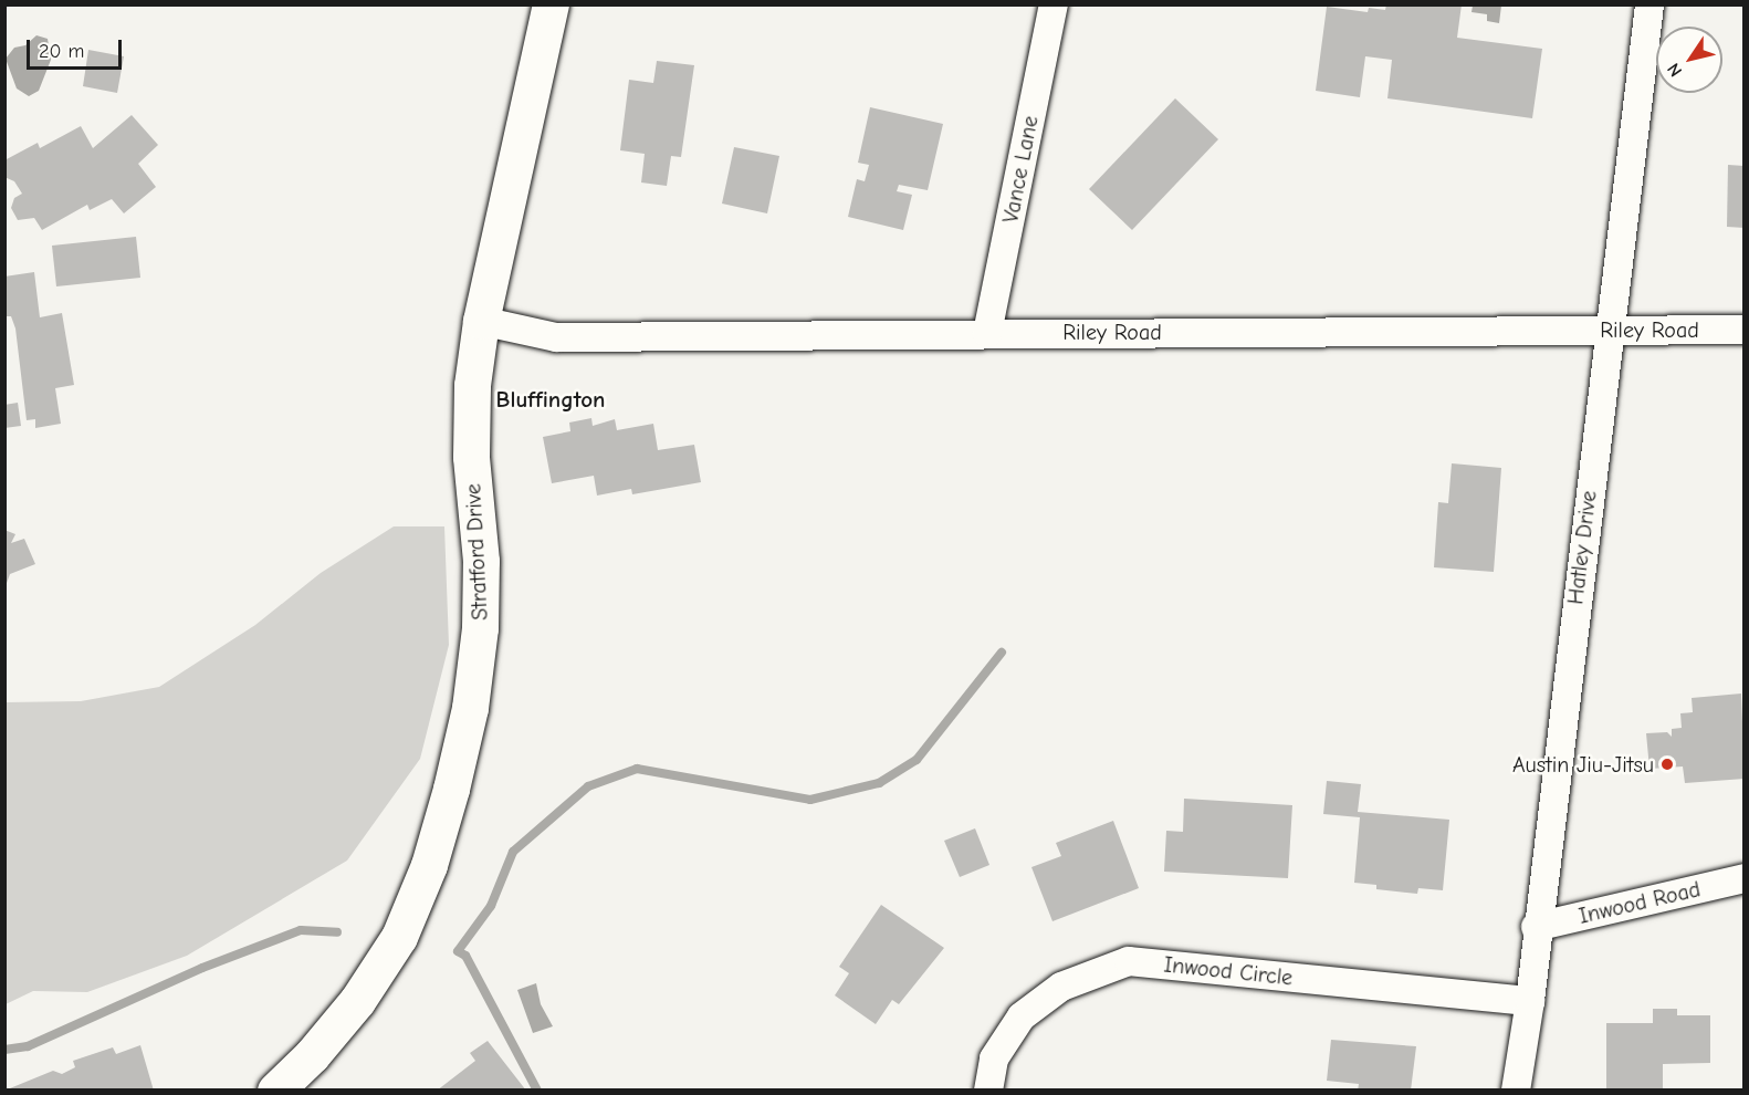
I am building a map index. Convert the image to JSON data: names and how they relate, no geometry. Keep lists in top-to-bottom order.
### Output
{
  "streets": {
    "street": [
      "Vance Lane",
      "Riley Road",
      "Hatley Drive",
      "Stratford Drive",
      "Inwood Road",
      "Inwood Circle"
    ]
  },
  "crossings": [
    ["Vance Lane", "Riley Road"],
    ["Riley Road", "Hatley Drive"],
    ["Riley Road", "Stratford Drive"],
    ["Hatley Drive", "Inwood Road"],
    ["Hatley Drive", "Inwood Circle"]
  ],
  "districts": ["Bluffington"],
  "places": ["Austin Jiu-Jitsu"],
  "scale_bar": "20 m",
  "north": "bottom left"
}
